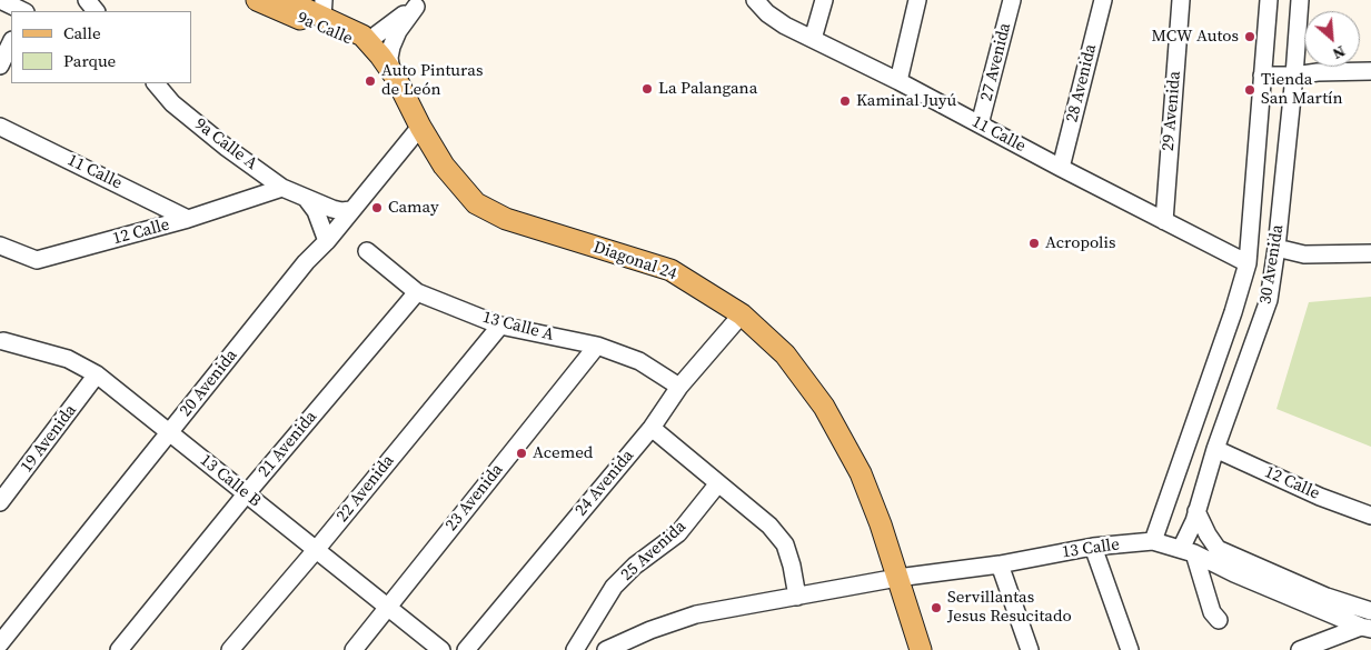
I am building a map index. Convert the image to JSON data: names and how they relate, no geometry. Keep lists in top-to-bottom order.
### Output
{
  "streets": {
    "main road": ["9a Calle", "Diagonal 24"],
    "street": [
      "27 Avenida",
      "28 Avenida",
      "29 Avenida",
      "11 Calle",
      "9a Calle A",
      "12 Calle",
      "30 Avenida",
      "13 Calle A",
      "20 Avenida",
      "19 Avenida",
      "21 Avenida",
      "13 Calle B",
      "24 Avenida",
      "22 Avenida",
      "23 Avenida",
      "13 Calle",
      "25 Avenida"
    ]
  },
  "crossings": [
    ["9a Calle", "Diagonal 24"],
    ["27 Avenida", "11 Calle"],
    ["28 Avenida", "11 Calle"],
    ["29 Avenida", "11 Calle"],
    ["11 Calle", "12 Calle"],
    ["11 Calle", "30 Avenida"],
    ["9a Calle A", "12 Calle"],
    ["9a Calle A", "20 Avenida"],
    ["12 Calle", "30 Avenida"],
    ["Diagonal 24", "20 Avenida"],
    ["Diagonal 24", "24 Avenida"],
    ["Diagonal 24", "13 Calle"],
    ["30 Avenida", "13 Calle"],
    ["13 Calle A", "21 Avenida"],
    ["13 Calle A", "24 Avenida"],
    ["13 Calle A", "22 Avenida"],
    ["13 Calle A", "23 Avenida"],
    ["20 Avenida", "13 Calle B"],
    ["19 Avenida", "13 Calle B"],
    ["21 Avenida", "13 Calle B"],
    ["13 Calle B", "22 Avenida"],
    ["13 Calle B", "23 Avenida"]
  ],
  "places": [
    "MCW Autos",
    "Auto Pinturas de León",
    "La Palangana",
    "Tienda San Martín",
    "Kaminal Juyú",
    "Camay",
    "Acropolis",
    "Acemed",
    "Servillantas Jesus Resucitado"
  ],
  "legend": ["Calle", "Parque"],
  "north": "bottom right"
}
